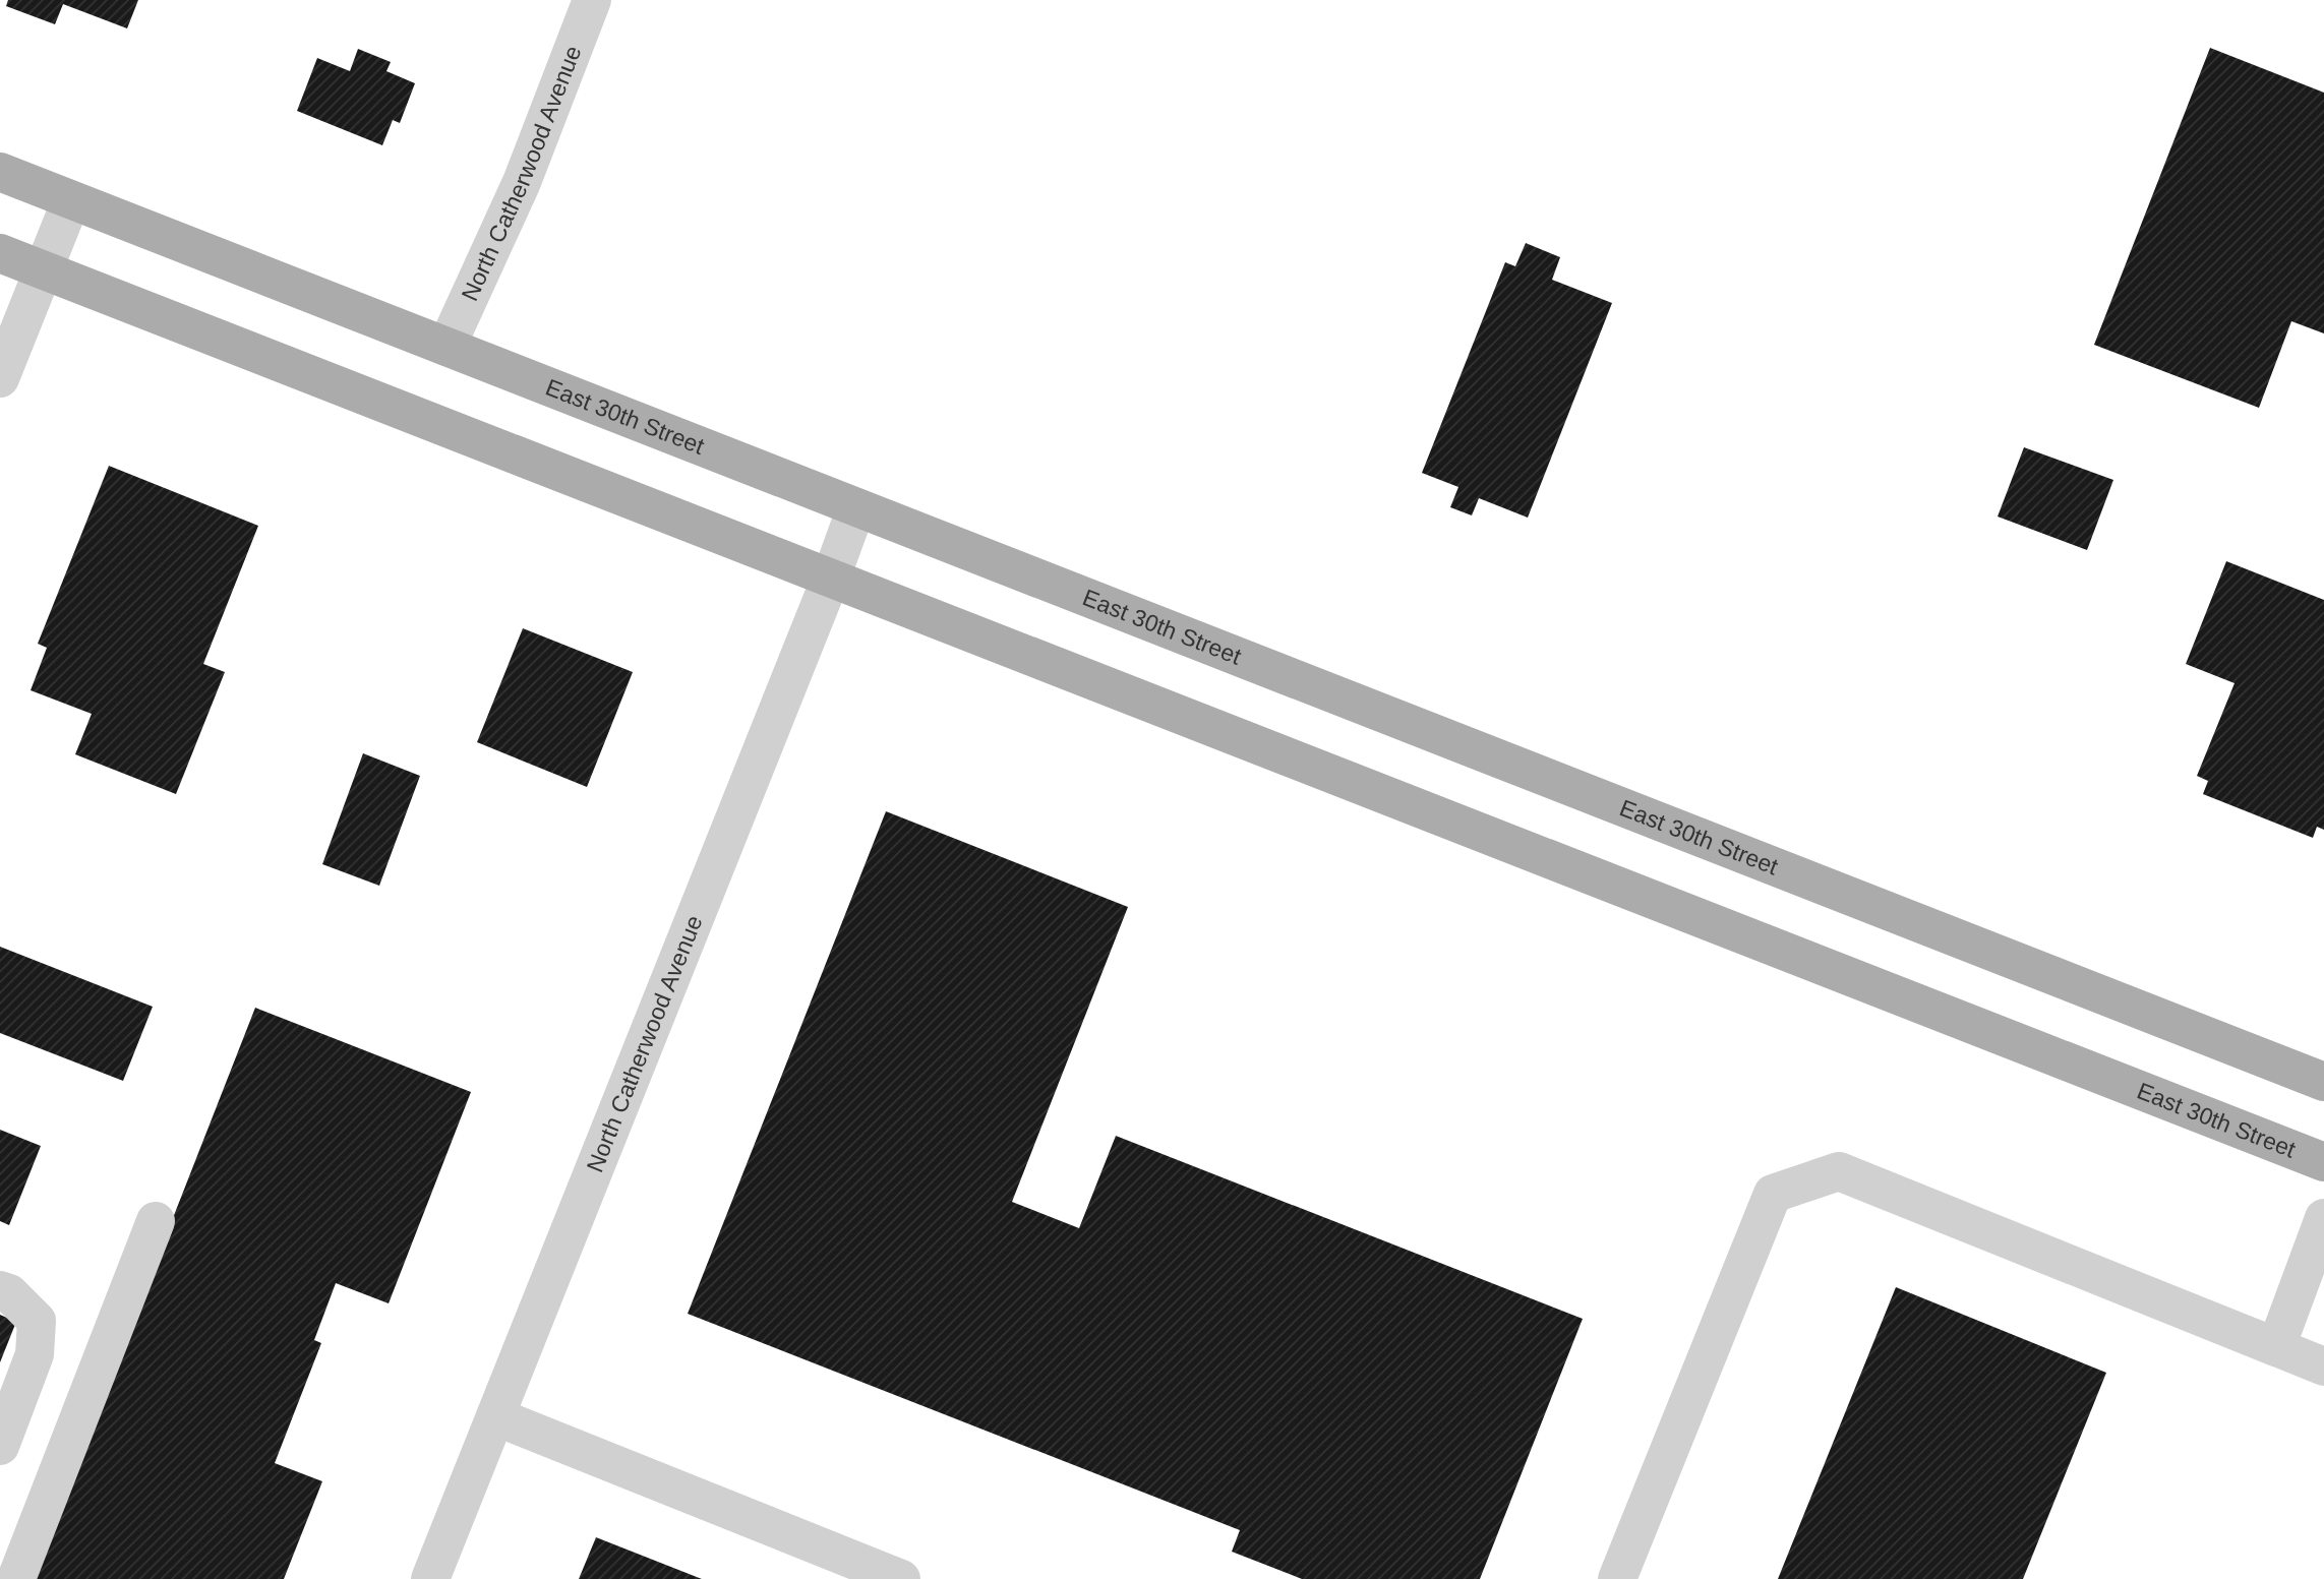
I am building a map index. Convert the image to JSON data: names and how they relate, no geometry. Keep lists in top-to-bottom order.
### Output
{
  "streets": {
    "main road": ["East 30th Street"],
    "street": ["North Catherwood Avenue"]
  },
  "crossings": [
    ["North Catherwood Avenue", "East 30th Street"]
  ]
}
